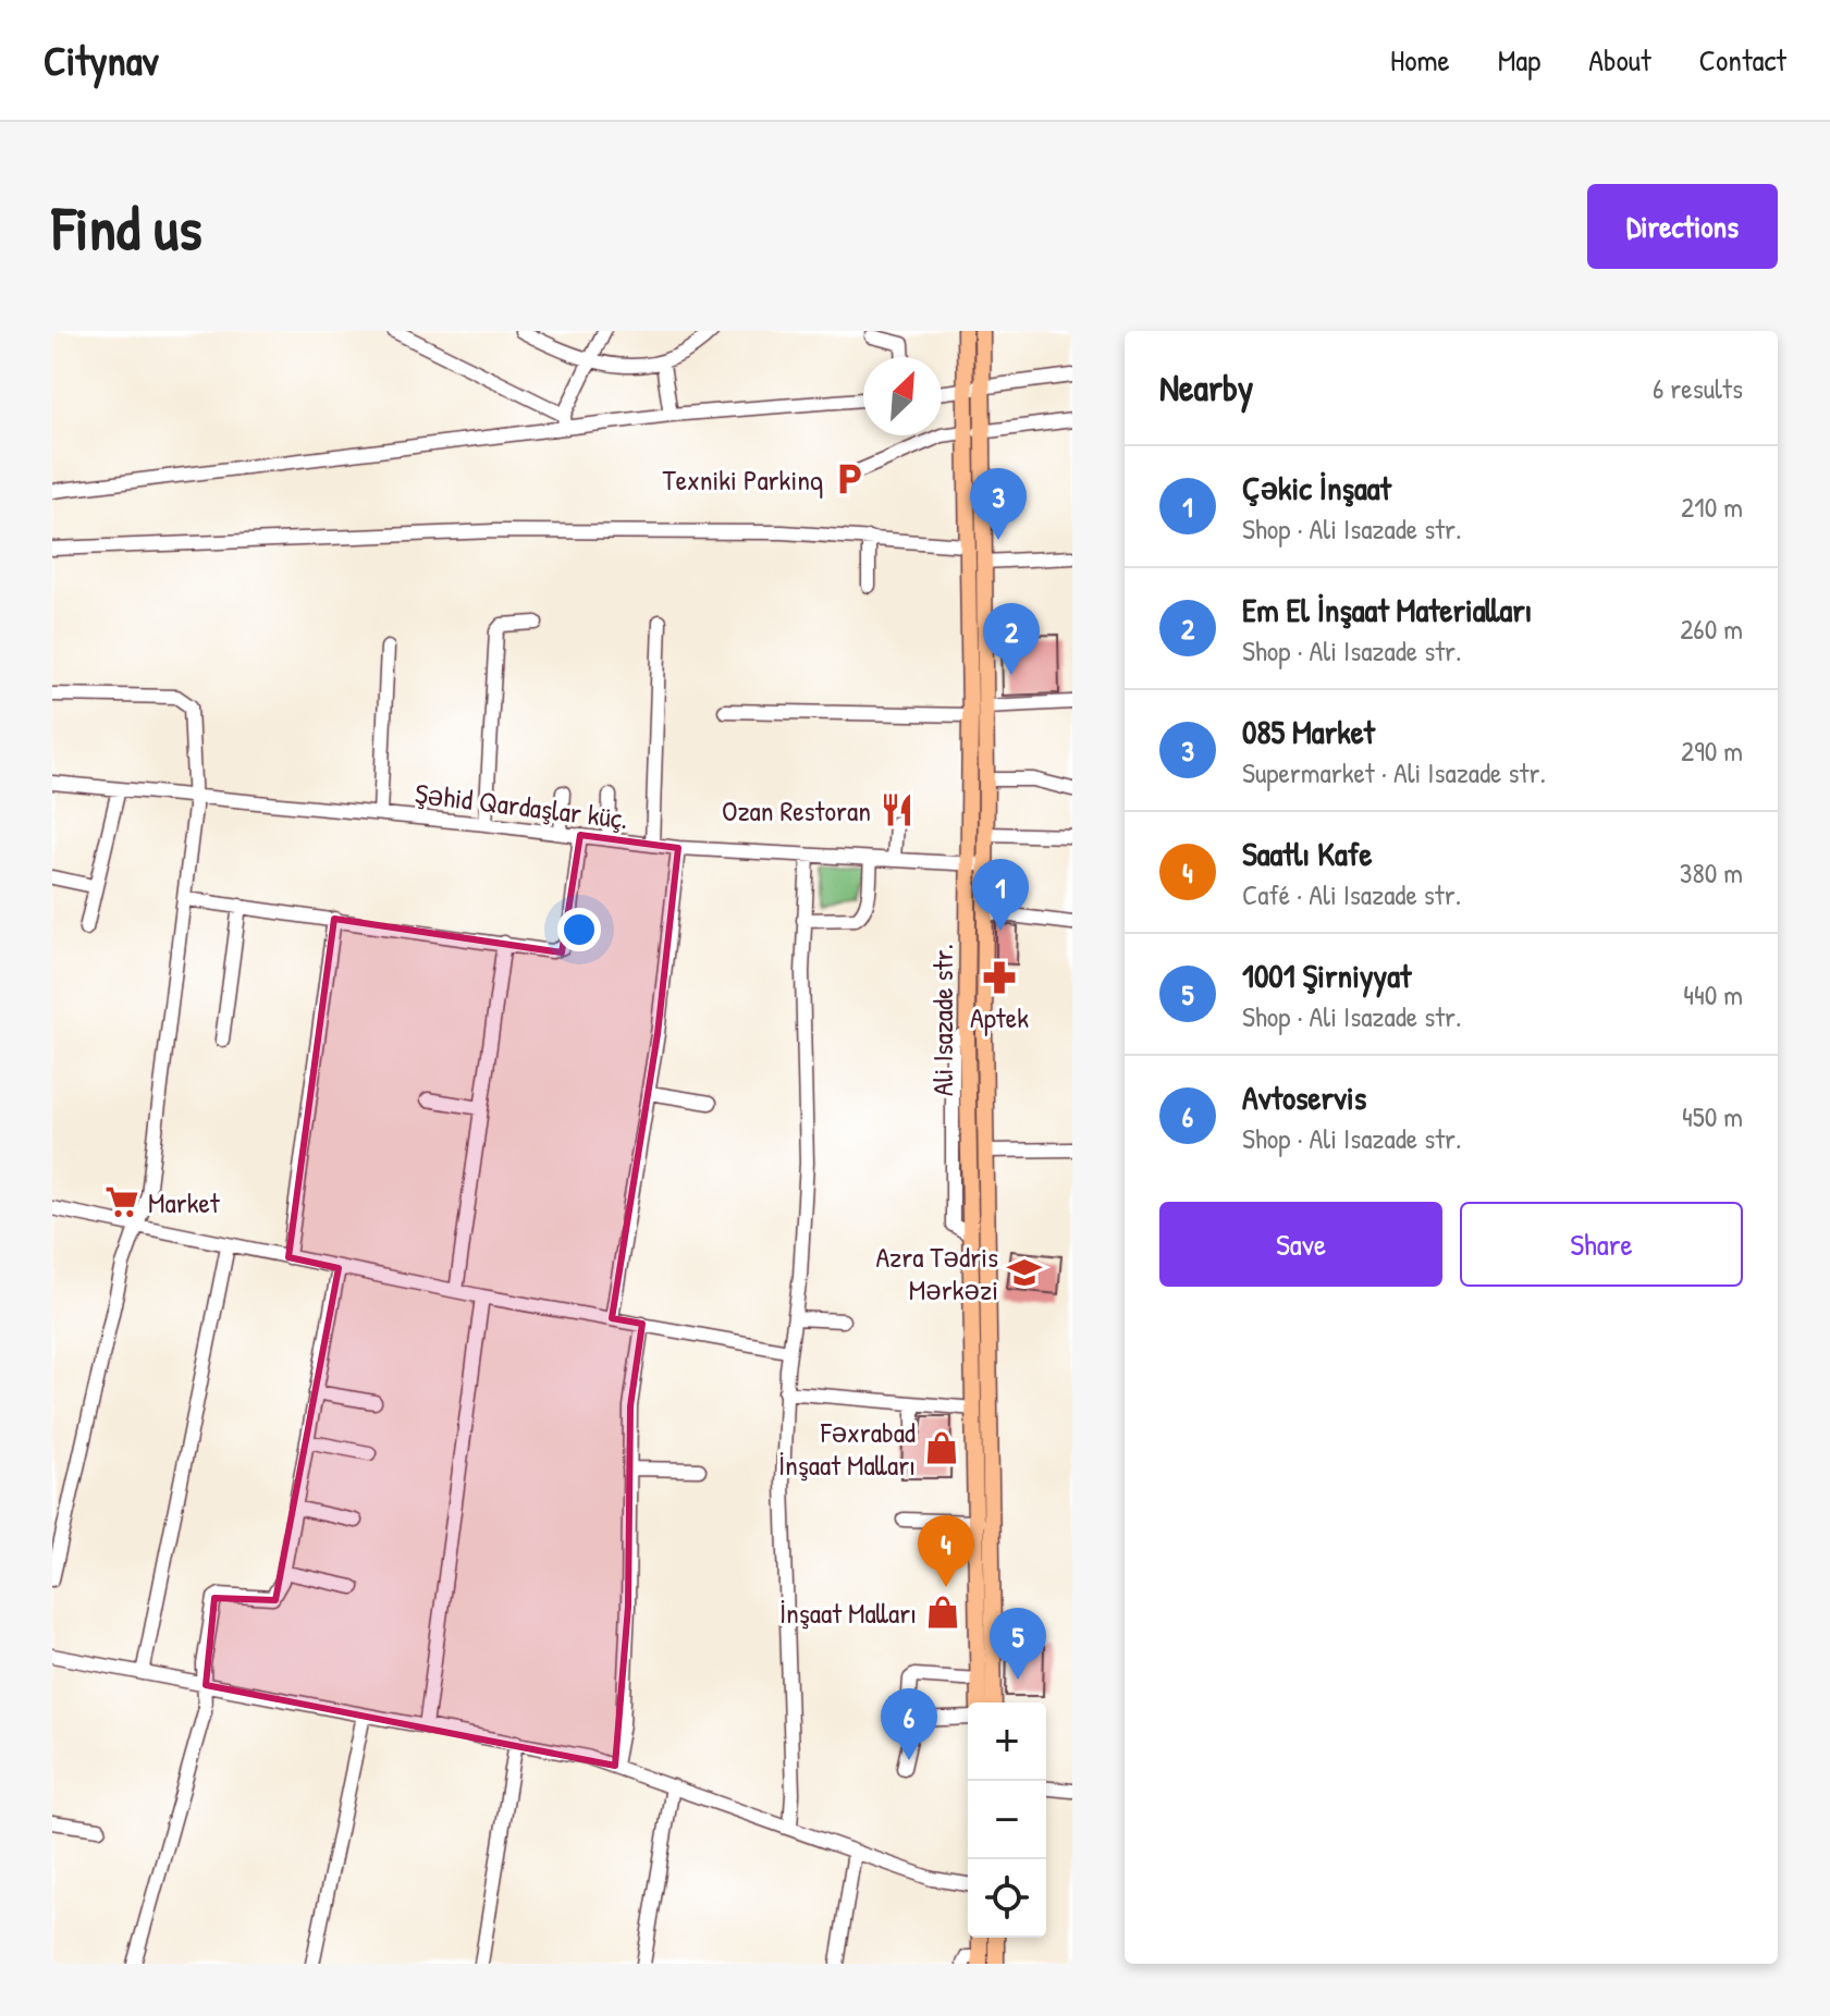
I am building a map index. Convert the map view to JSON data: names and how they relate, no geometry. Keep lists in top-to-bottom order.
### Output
{
  "streets": {
    "main road": ["Ali Isazade str."],
    "street": ["Şəhid Qardaşlar küç."]
  },
  "crossings": [
    ["Şəhid Qardaşlar küç.", "Ali Isazade str."]
  ],
  "places": {
    "parking": ["Texniki Parkinq"],
    "restaurant": ["Ozan Restoran"],
    "pharmacy": ["Aptek"],
    "supermarket": ["Market"],
    "school or university": ["Azra Tədris Mərkəzi"],
    "shop": ["Fəxrabad İnşaat Malları", "İnşaat Malları"]
  },
  "north": "top right",
  "page": {
    "header": "Citynav",
    "nav": [
      "Home",
      "Map",
      "About",
      "Contact"
    ],
    "buttons": [
      "Directions",
      ["Save", "Share"]
    ],
    "title": "Find us",
    "heading": ["Nearby", "6 results"],
    "list": [
      {
        "mark": "1",
        "name": "Çəkic İnşaat",
        "note": "Shop · Ali Isazade str.",
        "value": "210 m"
      },
      {
        "mark": "2",
        "name": "Em El İnşaat Materialları",
        "note": "Shop · Ali Isazade str.",
        "value": "260 m"
      },
      {
        "mark": "3",
        "name": "085 Market",
        "note": "Supermarket · Ali Isazade str.",
        "value": "290 m"
      },
      {
        "mark": "4",
        "name": "Saatlı Kafe",
        "note": "Café · Ali Isazade str.",
        "value": "380 m"
      },
      {
        "mark": "5",
        "name": "1001 Şirniyyat",
        "note": "Shop · Ali Isazade str.",
        "value": "440 m"
      },
      {
        "mark": "6",
        "name": "Avtoservis",
        "note": "Shop · Ali Isazade str.",
        "value": "450 m"
      }
    ],
    "pins": [
      "3",
      "2",
      "1",
      "4",
      "5",
      "6"
    ],
    "map_buttons": ["+", "−"]
  }
}
